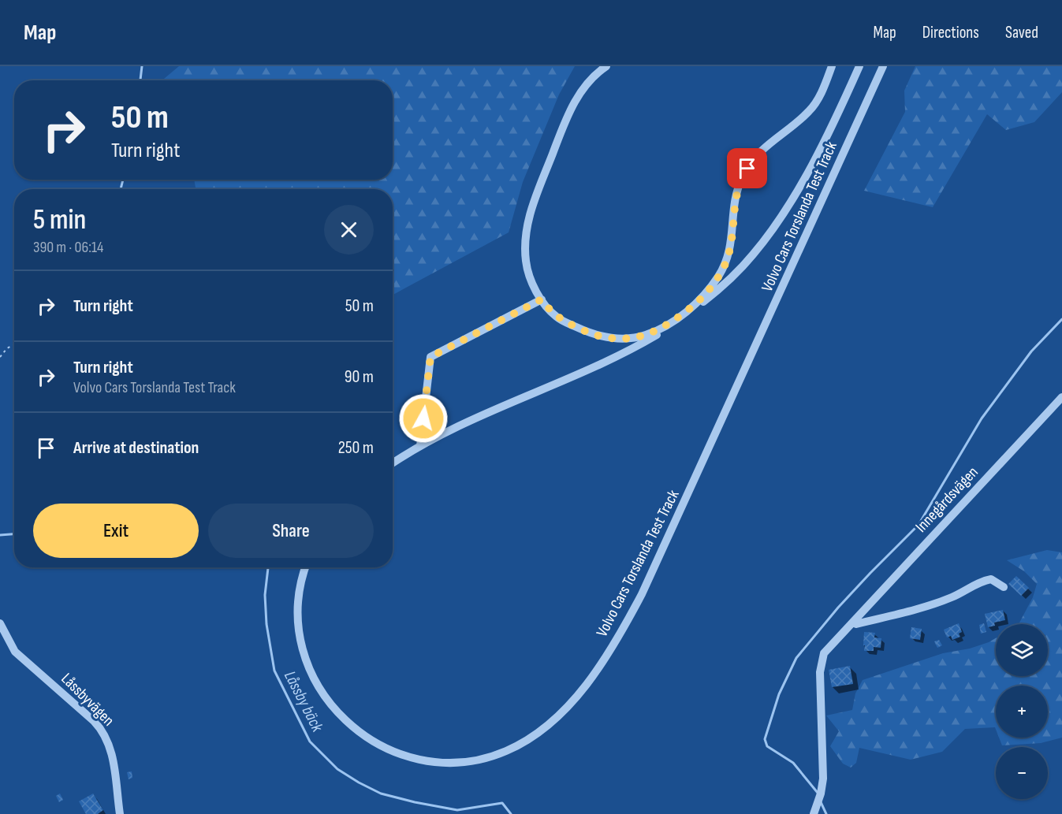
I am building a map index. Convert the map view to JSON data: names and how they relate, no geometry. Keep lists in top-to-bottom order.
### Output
{
  "streets": {
    "street": ["Volvo Cars Torslanda Test Track", "Innegårdsvägen", "Låssbyvägen"]
  },
  "water": ["Låssby bäck"],
  "page": {
    "header": "Map",
    "nav": ["Map", "Directions", "Saved"],
    "turn": ["50 m", "Turn right"],
    "heading": ["5 min", "390 m · 06:14"],
    "list": [
      {
        "name": "Turn right",
        "value": "50 m"
      },
      {
        "name": "Turn right",
        "note": "Volvo Cars Torslanda Test Track",
        "value": "90 m"
      },
      {
        "name": "Arrive at destination",
        "value": "250 m"
      }
    ],
    "buttons": ["Exit", "Share"],
    "map_buttons": ["+", "−"]
  }
}
